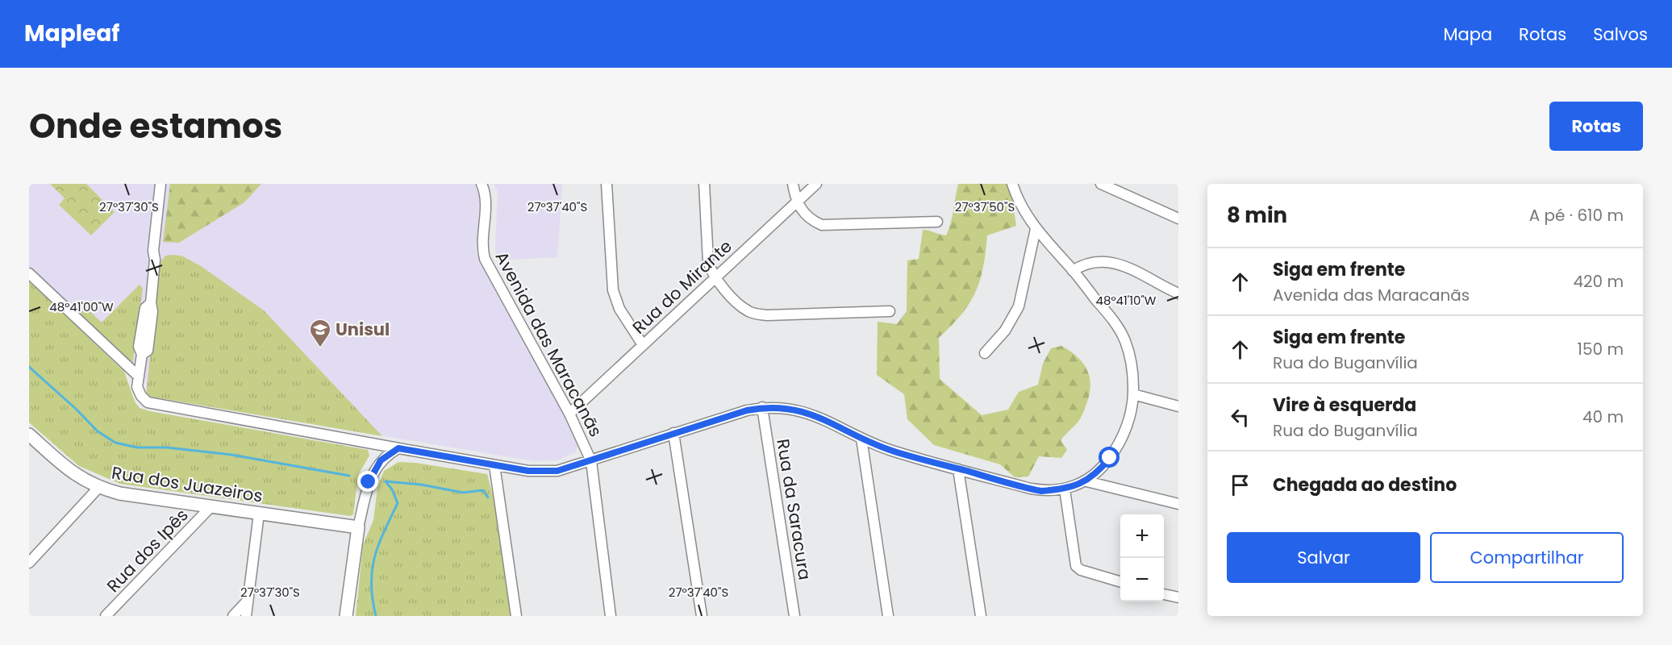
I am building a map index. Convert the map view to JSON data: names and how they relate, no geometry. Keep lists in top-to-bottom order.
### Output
{
  "streets": {
    "street": [
      "Rua do Mirante",
      "Avenida das Maracanãs",
      "Rua dos Juazeiros",
      "Rua da Saracura",
      "Rua dos Ipês"
    ]
  },
  "crossings": [
    ["Rua do Mirante", "Avenida das Maracanãs"],
    ["Avenida das Maracanãs", "Rua da Saracura"],
    ["Rua dos Juazeiros", "Rua dos Ipês"]
  ],
  "places": {
    "school or university": ["Unisul"]
  },
  "page": {
    "header": "Mapleaf",
    "nav": ["Mapa", "Rotas", "Salvos"],
    "title": "Onde estamos",
    "buttons": [
      "Rotas",
      ["Salvar", "Compartilhar"]
    ],
    "heading": ["8 min", "A pé · 610 m"],
    "list": [
      ["Siga em frente", "Avenida das Maracanãs", "420 m"],
      ["Siga em frente", "Rua do Buganvília", "150 m"],
      ["Vire à esquerda", "Rua do Buganvília", "40 m"],
      "Chegada ao destino"
    ],
    "map_buttons": ["+", "−"]
  },
  "coordinates": [
    "27°37'30\"S",
    "27°37'40\"S",
    "27°37'50\"S",
    "48°41'10\"W",
    "48°41'00\"W"
  ]
}
